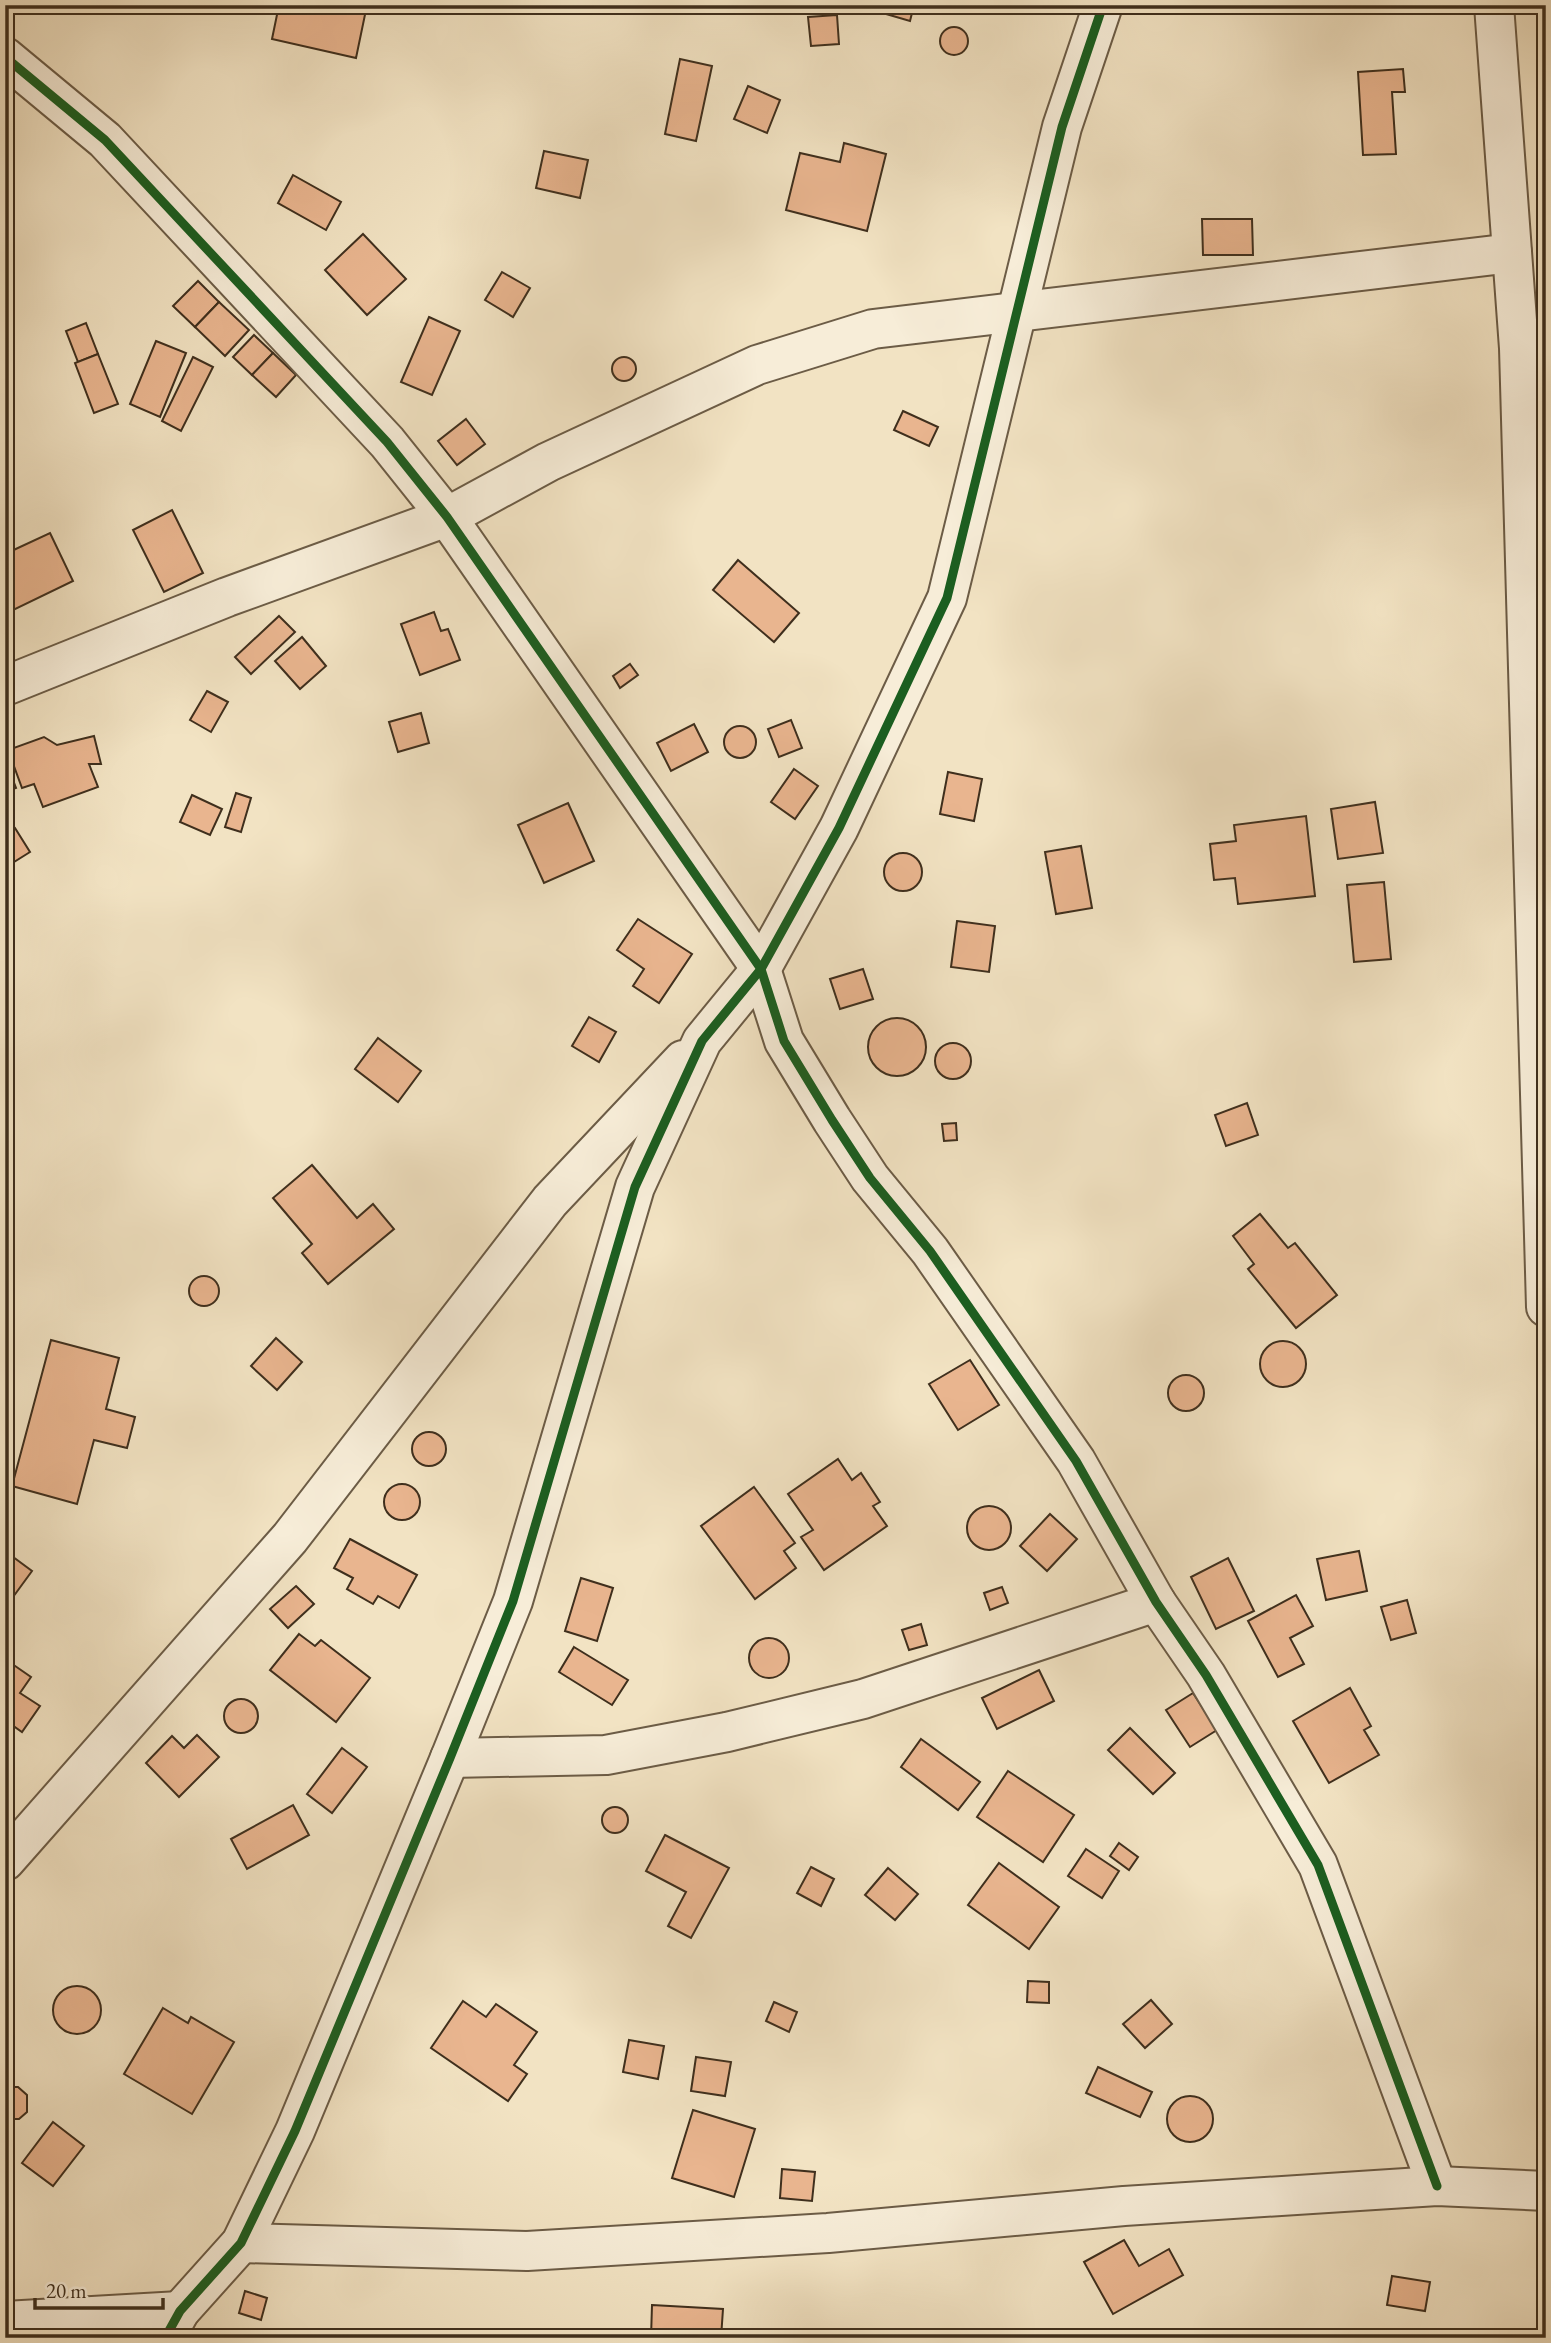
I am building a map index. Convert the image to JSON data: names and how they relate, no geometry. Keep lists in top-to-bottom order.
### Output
{
  "scale_bar": "20 m"
}
